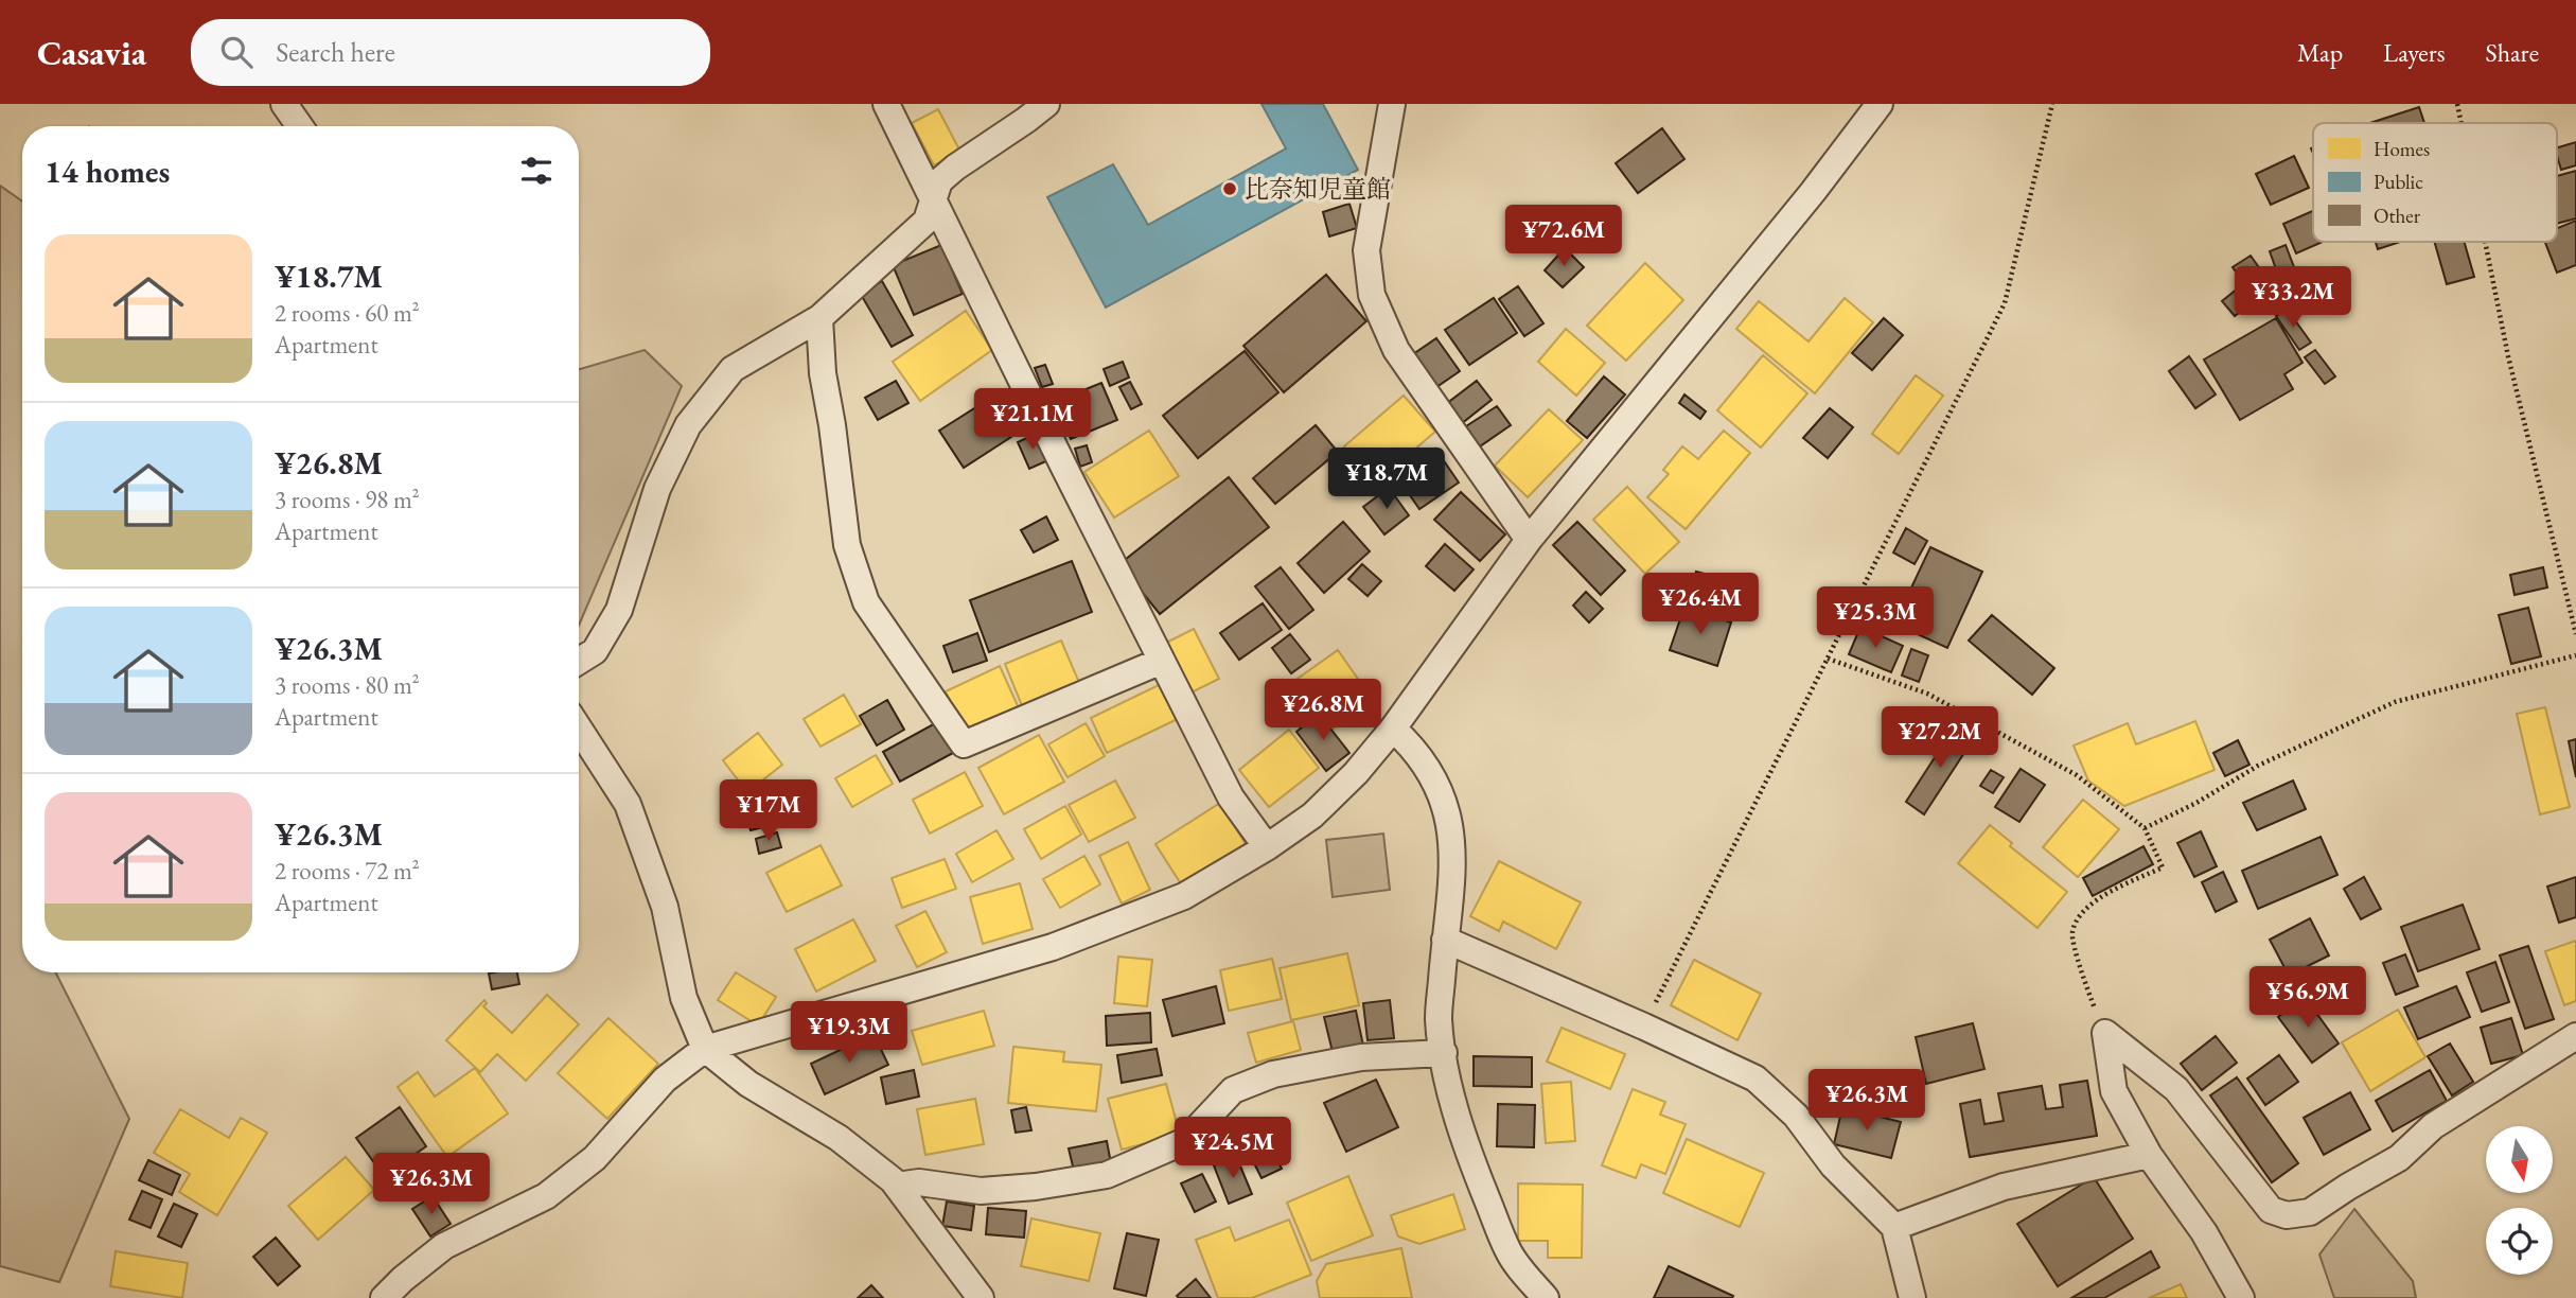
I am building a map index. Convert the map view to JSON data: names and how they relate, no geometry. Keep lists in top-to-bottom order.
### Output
{
  "places": ["比奈知児童館"],
  "legend": ["Homes", "Public", "Other"],
  "north": "bottom",
  "page": {
    "header": "Casavia",
    "search": "Search here",
    "nav": ["Map", "Layers", "Share"],
    "heading": "14 homes",
    "price": [
      "¥72.6M",
      "¥33.2M",
      "¥21.1M",
      "¥18.7M",
      "¥26.4M",
      "¥25.3M",
      "¥26.8M",
      "¥27.2M",
      "¥17M",
      "¥56.9M",
      "¥19.3M",
      "¥26.3M",
      "¥24.5M",
      "¥26.3M"
    ],
    "list": [
      {
        "name": "¥18.7M",
        "note": "2 rooms · 60 m² · Apartment"
      },
      {
        "name": "¥26.8M",
        "note": "3 rooms · 98 m² · Apartment"
      },
      {
        "name": "¥26.3M",
        "note": "3 rooms · 80 m² · Apartment"
      },
      {
        "name": "¥26.3M",
        "note": "2 rooms · 72 m² · Apartment"
      }
    ]
  }
}
